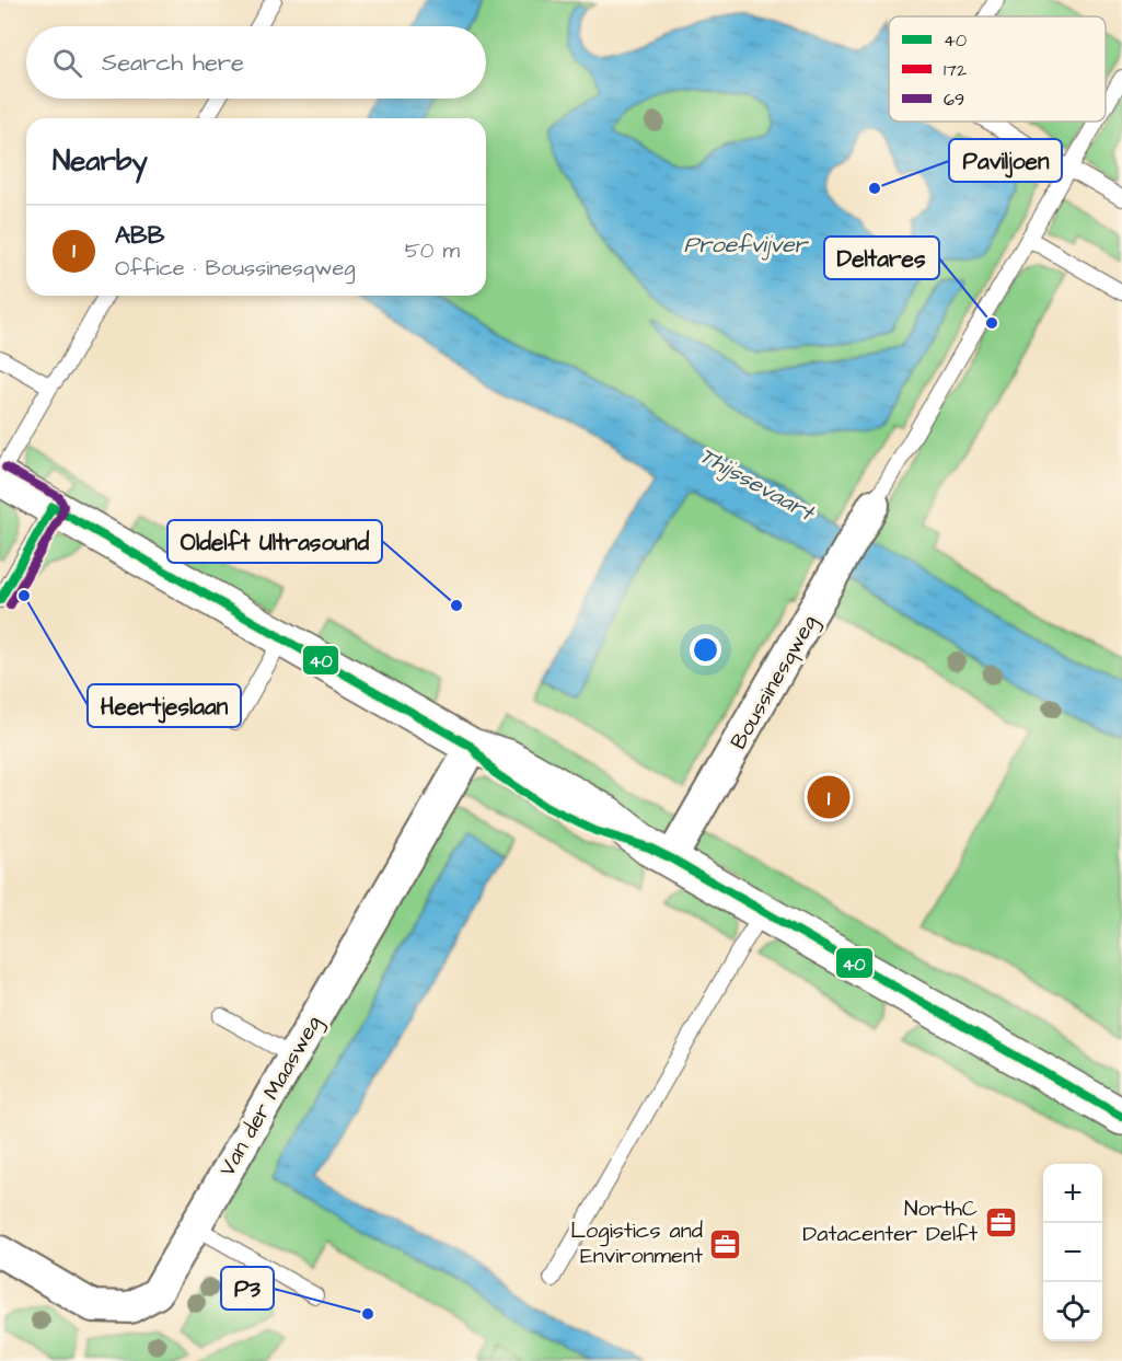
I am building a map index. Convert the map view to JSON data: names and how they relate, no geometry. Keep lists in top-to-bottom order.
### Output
{
  "streets": {
    "street": ["Boussinesqweg", "Van der Maasweg"]
  },
  "water": ["Proefvijver", "Thijssevaart"],
  "places": {
    "other": [
      "Paviljoen",
      "Deltares",
      "Heertjeslaan",
      "Oldelft Ultrasound",
      "P3"
    ],
    "office": ["NorthC Datacenter Delft", "Logistics and Environment"]
  },
  "lines": ["transit line 69", "transit line 40", "transit line 172"],
  "legend": ["40", "172", "69"],
  "page": {
    "search": "Search here",
    "heading": "Nearby",
    "list": [
      {
        "mark": "1",
        "name": "ABB",
        "note": "Office · Boussinesqweg",
        "value": "50 m"
      }
    ],
    "pins": "1",
    "map_buttons": ["+", "−"]
  }
}
